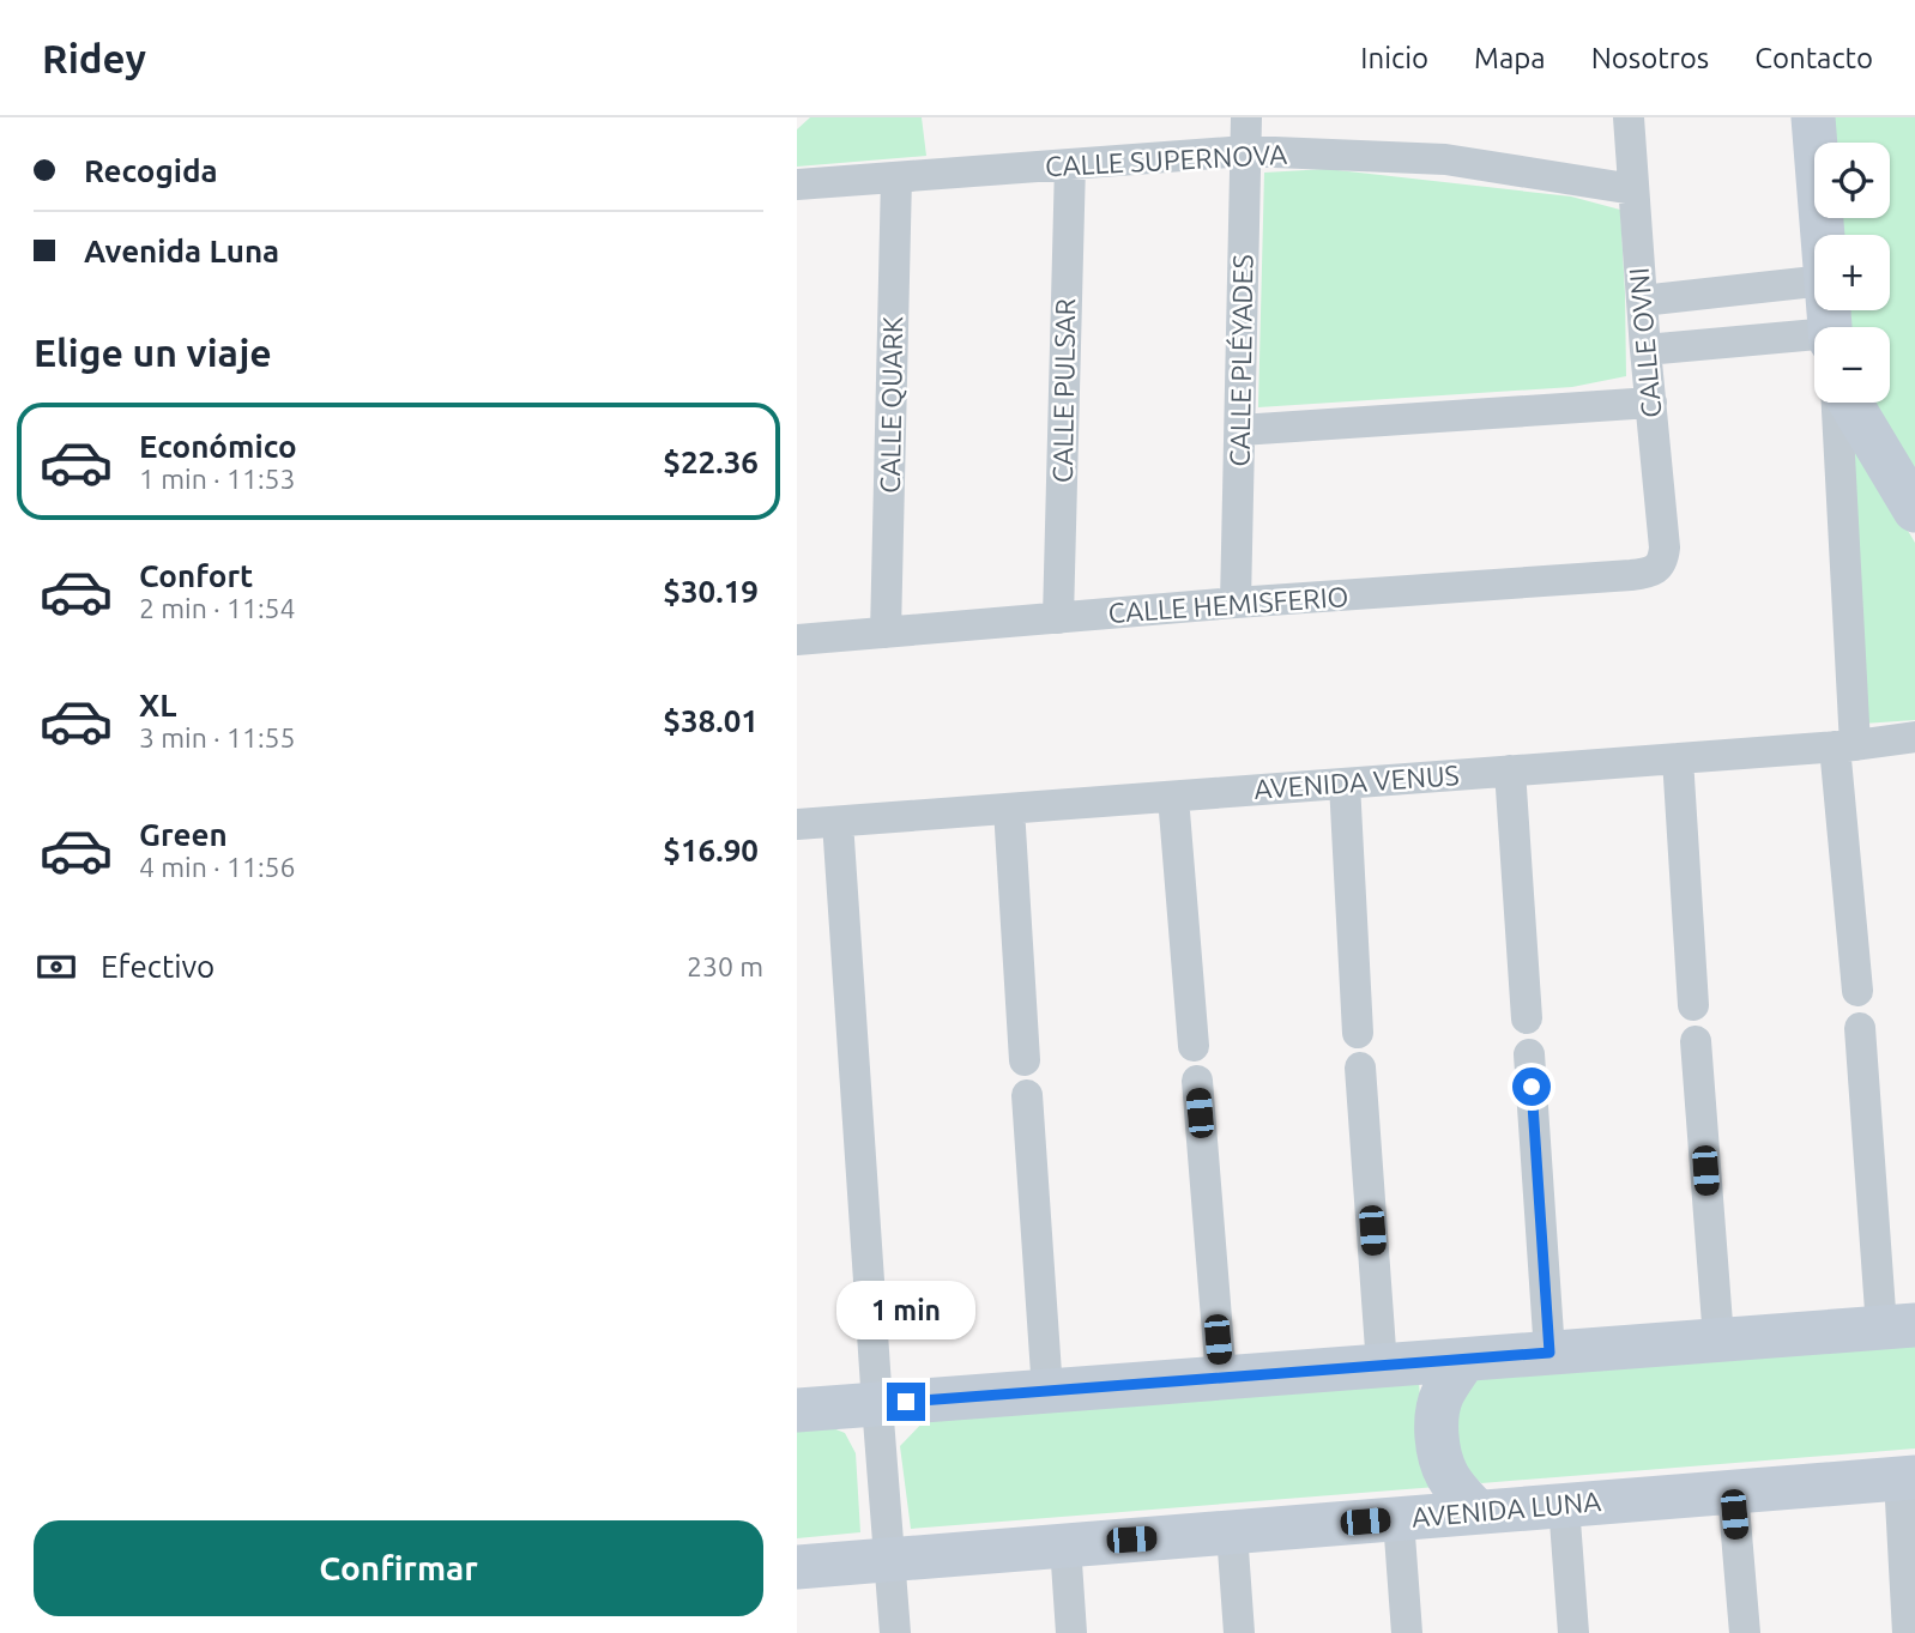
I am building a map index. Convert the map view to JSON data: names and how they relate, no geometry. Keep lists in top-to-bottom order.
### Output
{
  "streets": {
    "street": [
      "CALLE SUPERNOVA",
      "CALLE OVNI",
      "CALLE PLÉYADES",
      "CALLE PULSAR",
      "CALLE QUARK",
      "CALLE HEMISFERIO",
      "AVENIDA VENUS",
      "AVENIDA LUNA"
    ]
  },
  "crossings": [
    ["CALLE SUPERNOVA", "CALLE OVNI"],
    ["CALLE SUPERNOVA", "CALLE PLÉYADES"],
    ["CALLE SUPERNOVA", "CALLE PULSAR"],
    ["CALLE SUPERNOVA", "CALLE QUARK"],
    ["CALLE OVNI", "CALLE HEMISFERIO"],
    ["CALLE PLÉYADES", "CALLE HEMISFERIO"],
    ["CALLE PULSAR", "CALLE HEMISFERIO"],
    ["CALLE QUARK", "CALLE HEMISFERIO"]
  ],
  "page": {
    "header": "Ridey",
    "nav": [
      "Inicio",
      "Mapa",
      "Nosotros",
      "Contacto"
    ],
    "banner": ["Recogida", "Avenida Luna"],
    "map_buttons": ["+", "−"],
    "heading": "Elige un viaje",
    "list": [
      {
        "name": "Económico",
        "note": "1 min · 11:53",
        "value": "$22.36"
      },
      {
        "name": "Confort",
        "note": "2 min · 11:54",
        "value": "$30.19"
      },
      {
        "name": "XL",
        "note": "3 min · 11:55",
        "value": "$38.01"
      },
      {
        "name": "Green",
        "note": "4 min · 11:56",
        "value": "$16.90"
      }
    ],
    "pay": ["Efectivo", "230 m"],
    "bubble": "1 min",
    "buttons": "Confirmar"
  }
}
